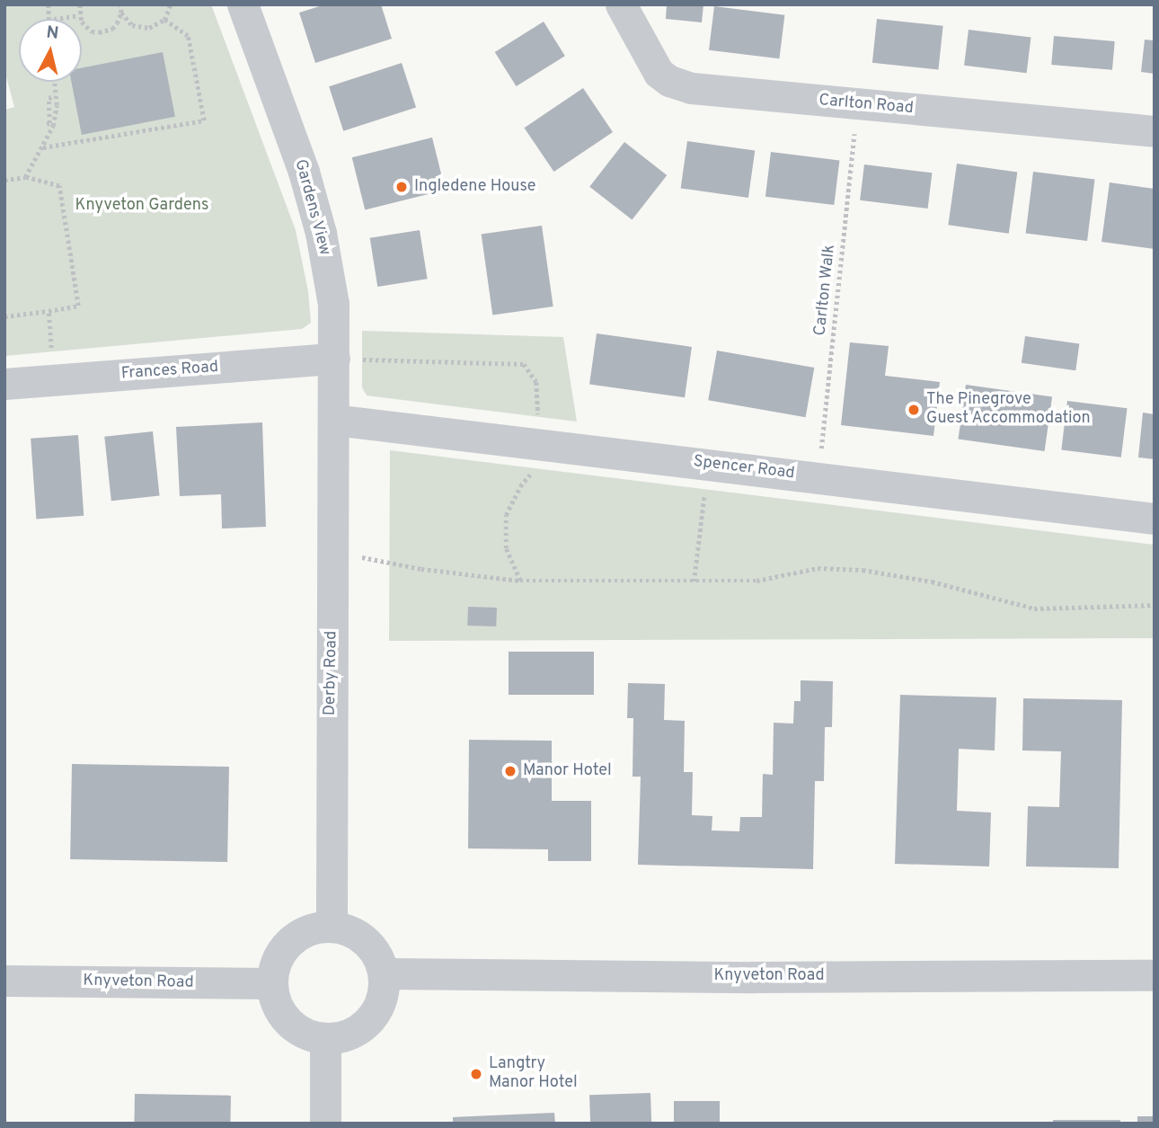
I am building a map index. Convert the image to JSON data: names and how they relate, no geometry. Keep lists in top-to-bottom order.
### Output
{
  "streets": {
    "street": [
      "Carlton Road",
      "Gardens View",
      "Frances Road",
      "Spencer Road",
      "Derby Road",
      "Knyveton Road"
    ],
    "path": ["Carlton Walk"]
  },
  "crossings": [
    ["Carlton Road", "Carlton Walk"],
    ["Gardens View", "Frances Road"],
    ["Gardens View", "Spencer Road"],
    ["Gardens View", "Derby Road"],
    ["Carlton Walk", "Spencer Road"],
    ["Spencer Road", "Derby Road"],
    ["Derby Road", "Knyveton Road"]
  ],
  "parks": ["Knyveton Gardens"],
  "places": [
    "Ingledene House",
    "The Pinegrove Guest Accommodation",
    "Manor Hotel",
    "Langtry Manor Hotel"
  ],
  "north": "top"
}
